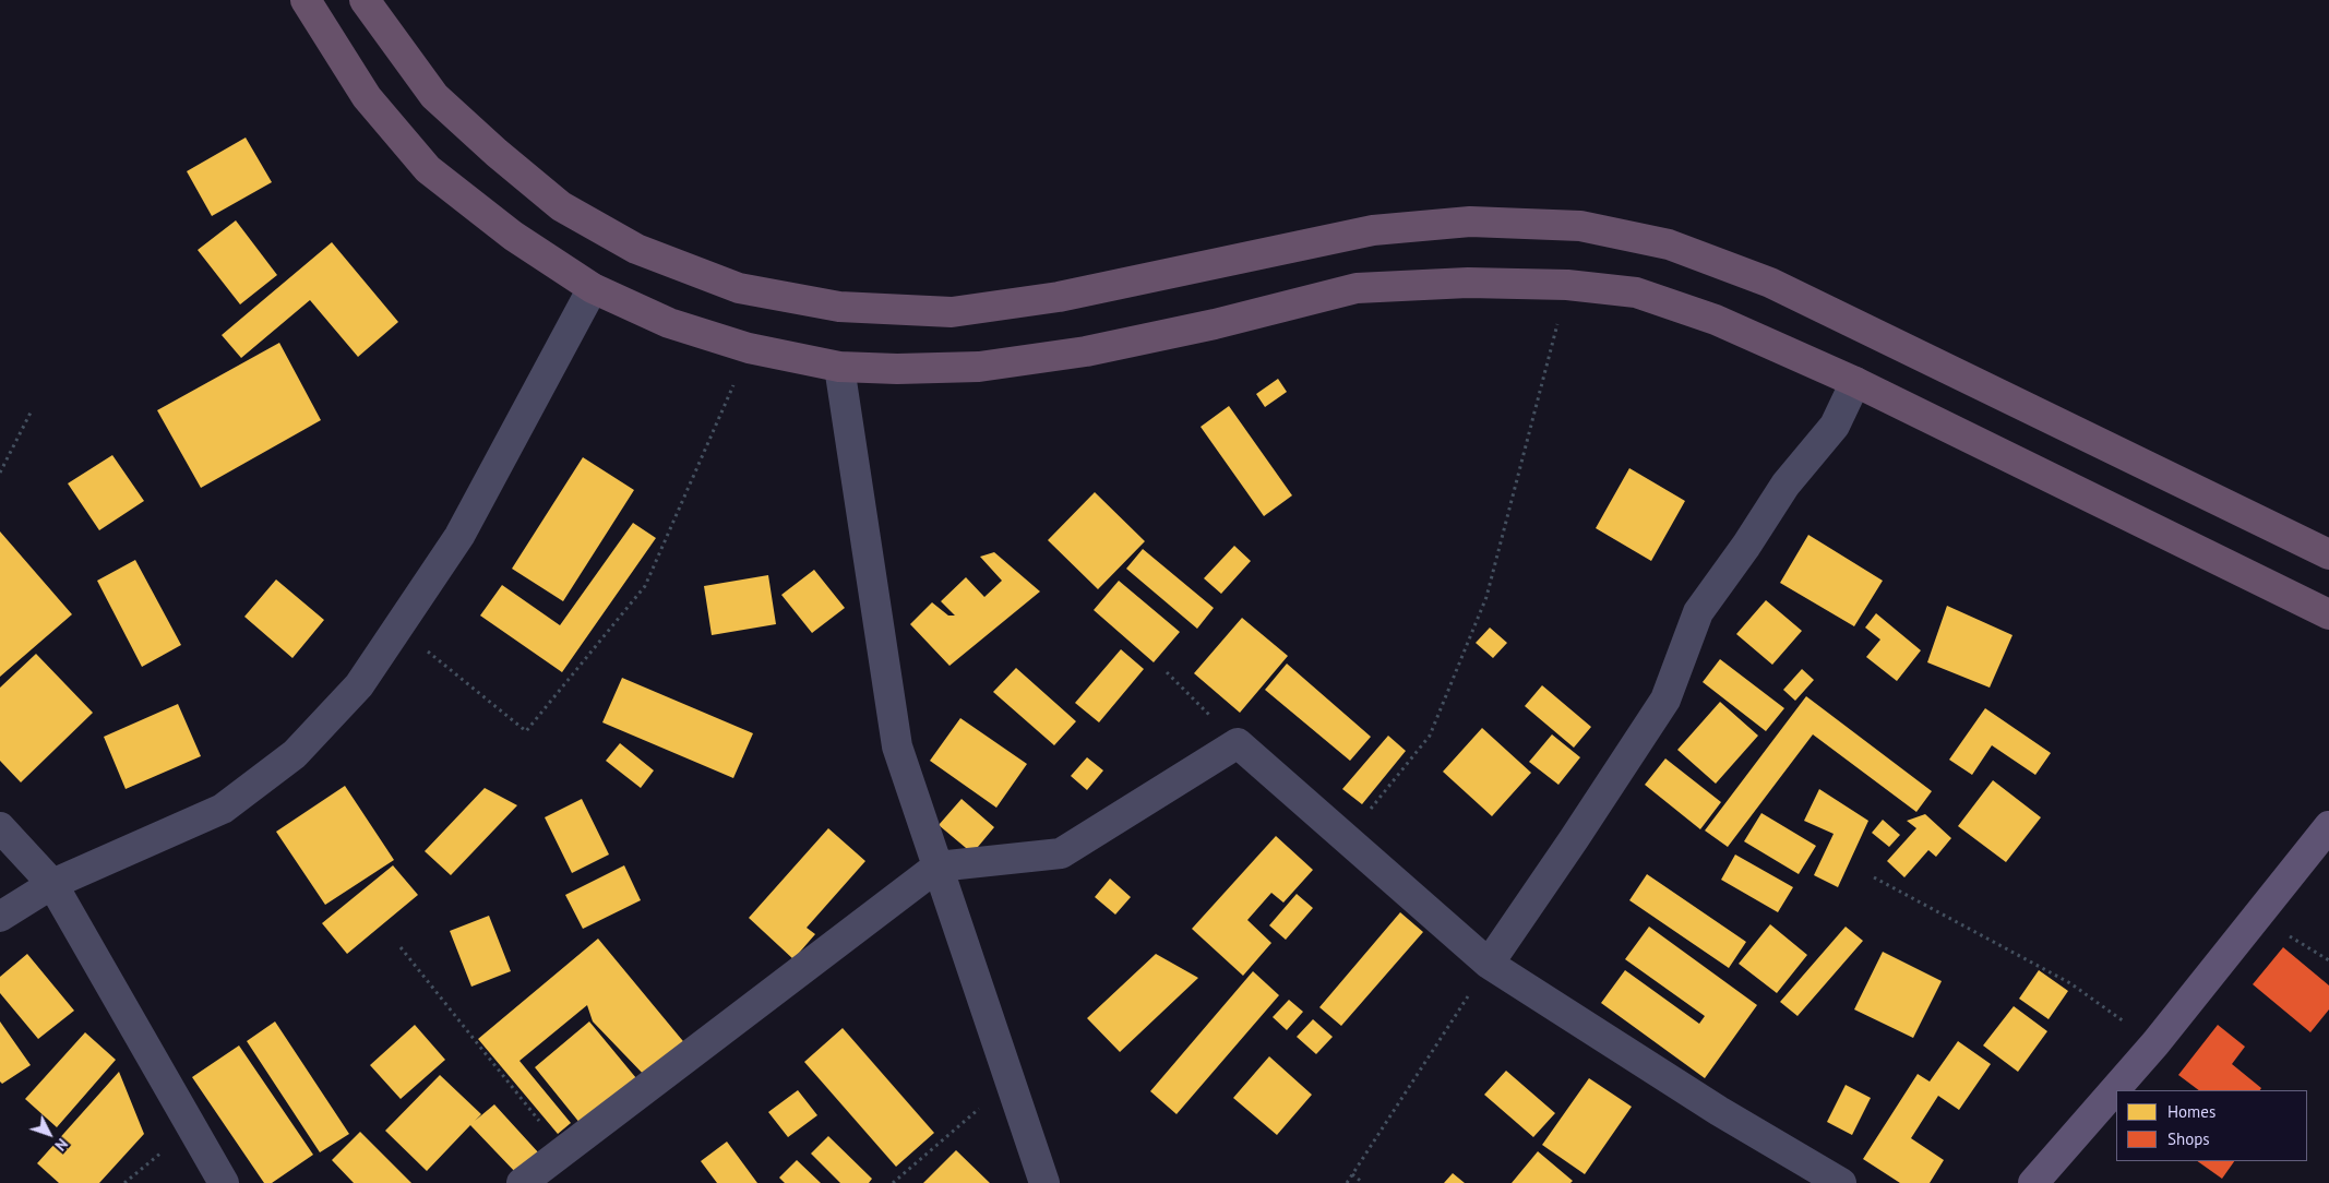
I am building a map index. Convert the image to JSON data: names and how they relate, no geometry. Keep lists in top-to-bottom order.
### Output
{
  "legend": ["Homes", "Shops"],
  "north": "bottom right"
}
